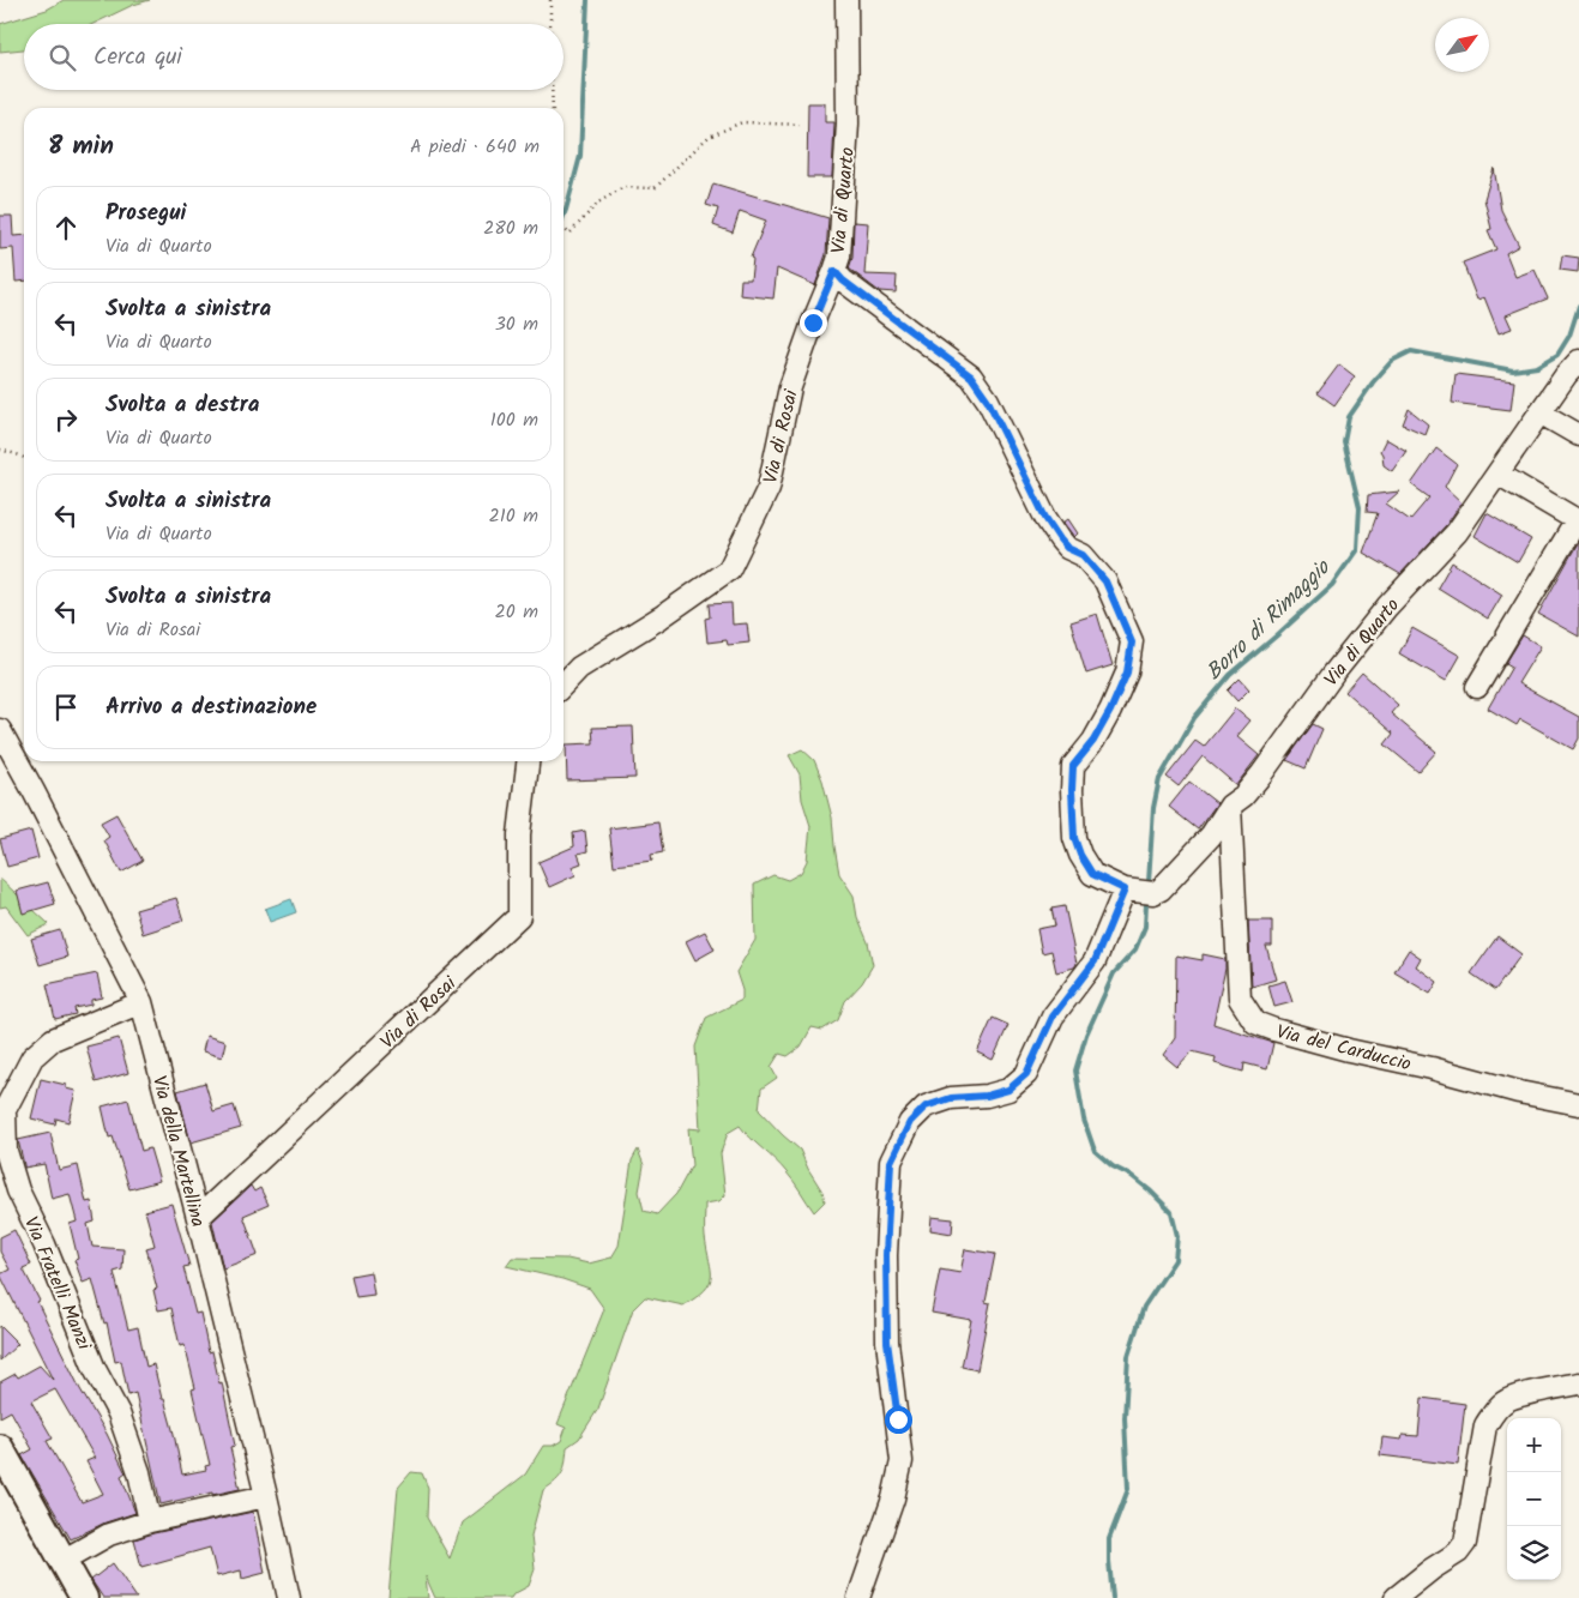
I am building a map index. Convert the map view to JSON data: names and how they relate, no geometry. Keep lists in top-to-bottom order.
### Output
{
  "streets": {
    "street": [
      "Via di Quarto",
      "Via di Rosai",
      "Via del Carduccio",
      "Via della Martellina",
      "Via Fratelli Manzi"
    ]
  },
  "crossings": [
    ["Via di Quarto", "Via di Rosai"],
    ["Via di Quarto", "Via del Carduccio"],
    ["Via di Rosai", "Via della Martellina"],
    ["Via della Martellina", "Via Fratelli Manzi"]
  ],
  "water": ["Borro di Rimaggio"],
  "north": "top right",
  "page": {
    "search": "Cerca qui",
    "heading": ["8 min", "A piedi · 640 m"],
    "list": [
      ["Prosegui", "Via di Quarto", "280 m"],
      ["Svolta a sinistra", "Via di Quarto", "30 m"],
      ["Svolta a destra", "Via di Quarto", "100 m"],
      ["Svolta a sinistra", "Via di Quarto", "210 m"],
      ["Svolta a sinistra", "Via di Rosai", "20 m"],
      "Arrivo a destinazione"
    ],
    "map_buttons": ["+", "−"]
  }
}
